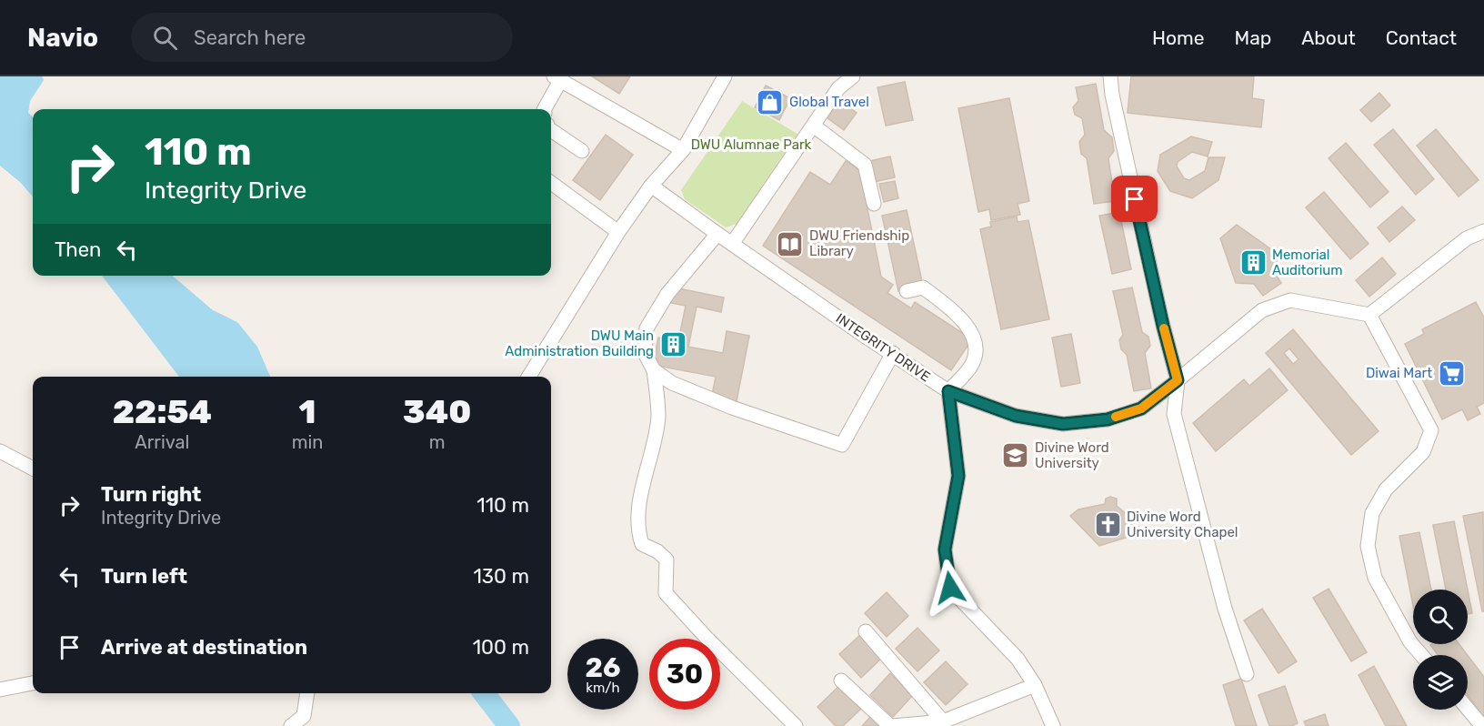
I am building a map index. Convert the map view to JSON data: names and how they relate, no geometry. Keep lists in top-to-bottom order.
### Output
{
  "streets": {
    "street": ["INTEGRITY DRIVE"]
  },
  "parks": ["DWU Alumnae Park"],
  "places": {
    "shop": ["Global Travel"],
    "library": ["DWU Friendship Library"],
    "building": ["Memorial Auditorium", "DWU Main Administration Building"],
    "supermarket": ["Diwai Mart"],
    "school or university": ["Divine Word University"],
    "church": ["Divine Word University Chapel"]
  },
  "page": {
    "header": "Navio",
    "search": "Search here",
    "nav": [
      "Home",
      "Map",
      "About",
      "Contact"
    ],
    "turn": ["110 m", "Integrity Drive"],
    "then": "Then",
    "eta": [
      "22:54",
      "Arrival",
      "1",
      "min",
      "340",
      "m"
    ],
    "list": [
      {
        "name": "Turn right",
        "note": "Integrity Drive",
        "value": "110 m"
      },
      {
        "name": "Turn left",
        "value": "130 m"
      },
      {
        "name": "Arrive at destination",
        "value": "100 m"
      }
    ],
    "speed": "26 km/h",
    "limit": "30"
  }
}
